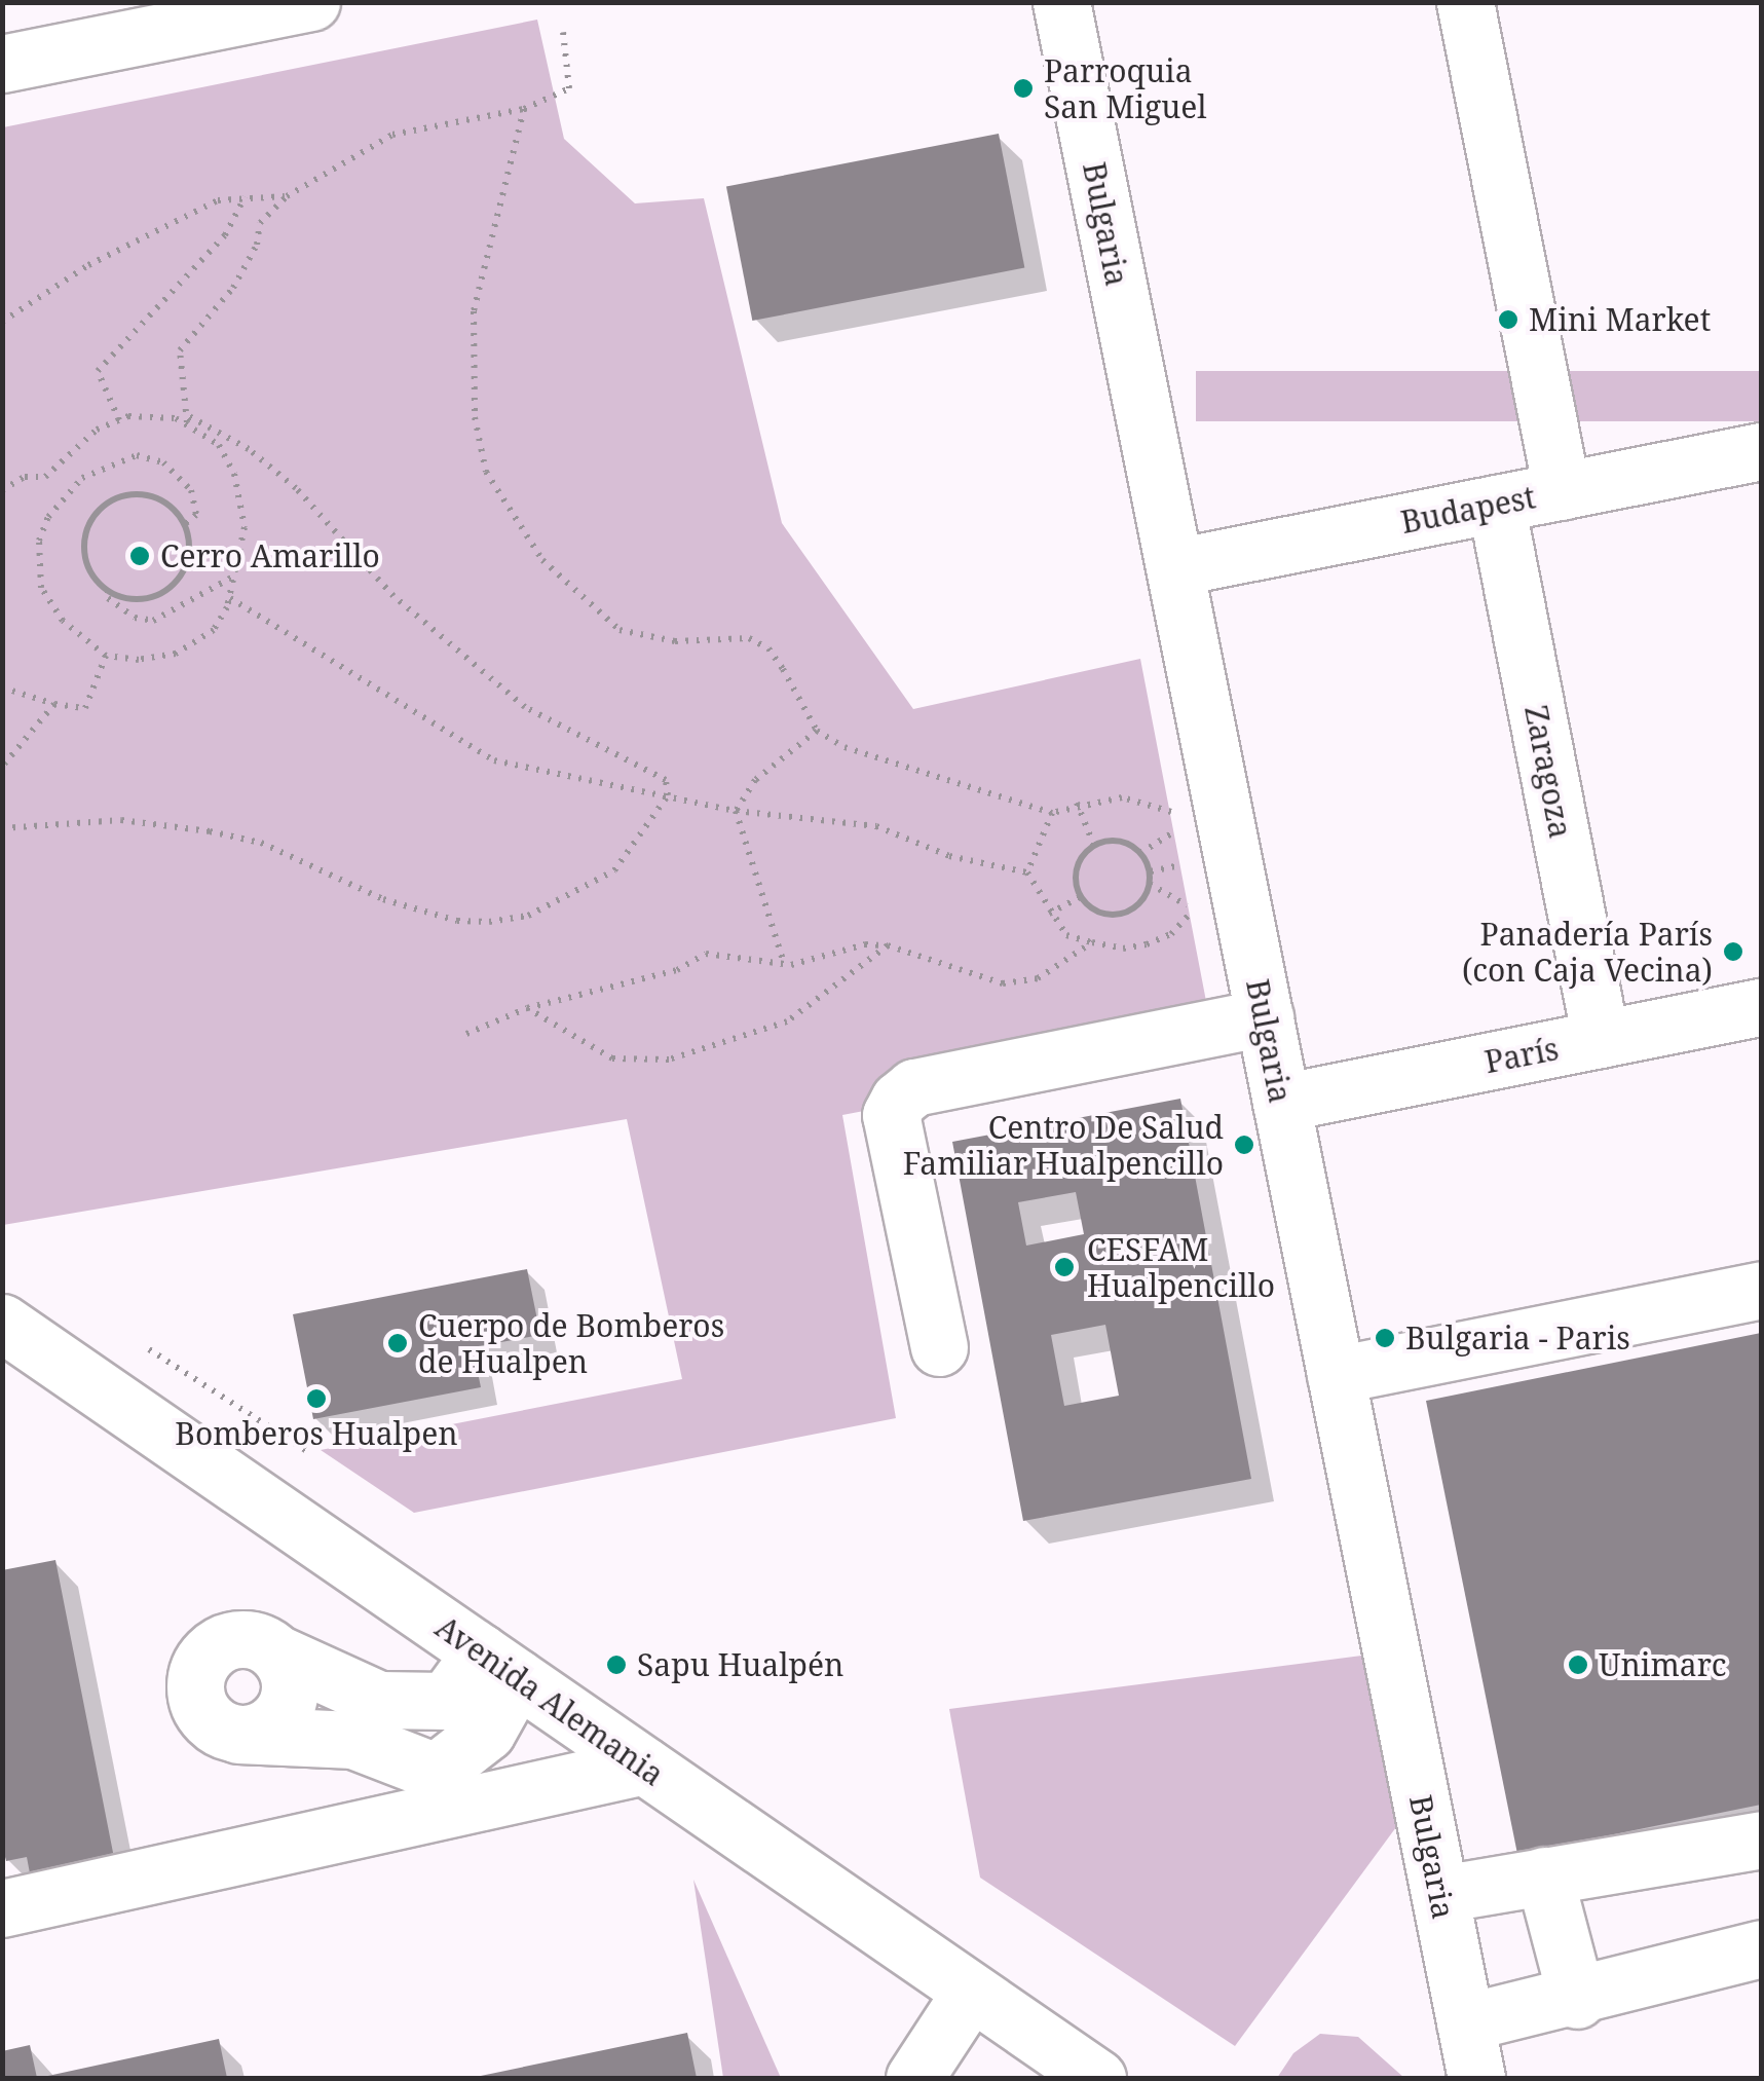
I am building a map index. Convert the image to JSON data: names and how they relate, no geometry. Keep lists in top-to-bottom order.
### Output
{
  "streets": {
    "street": [
      "Bulgaria",
      "Budapest",
      "Zaragoza",
      "París",
      "Avenida Alemania"
    ]
  },
  "crossings": [
    ["Bulgaria", "Budapest"],
    ["Bulgaria", "París"],
    ["Budapest", "Zaragoza"],
    ["Zaragoza", "París"]
  ],
  "places": [
    "Parroquia San Miguel",
    "Mini Market",
    "Cerro Amarillo",
    "Panadería París (con Caja Vecina)",
    "Centro De Salud Familiar Hualpencillo",
    "CESFAM Hualpencillo",
    "Bulgaria - Paris",
    "Cuerpo de Bomberos de Hualpen",
    "Bomberos Hualpen",
    "Sapu Hualpén",
    "Unimarc"
  ]
}
